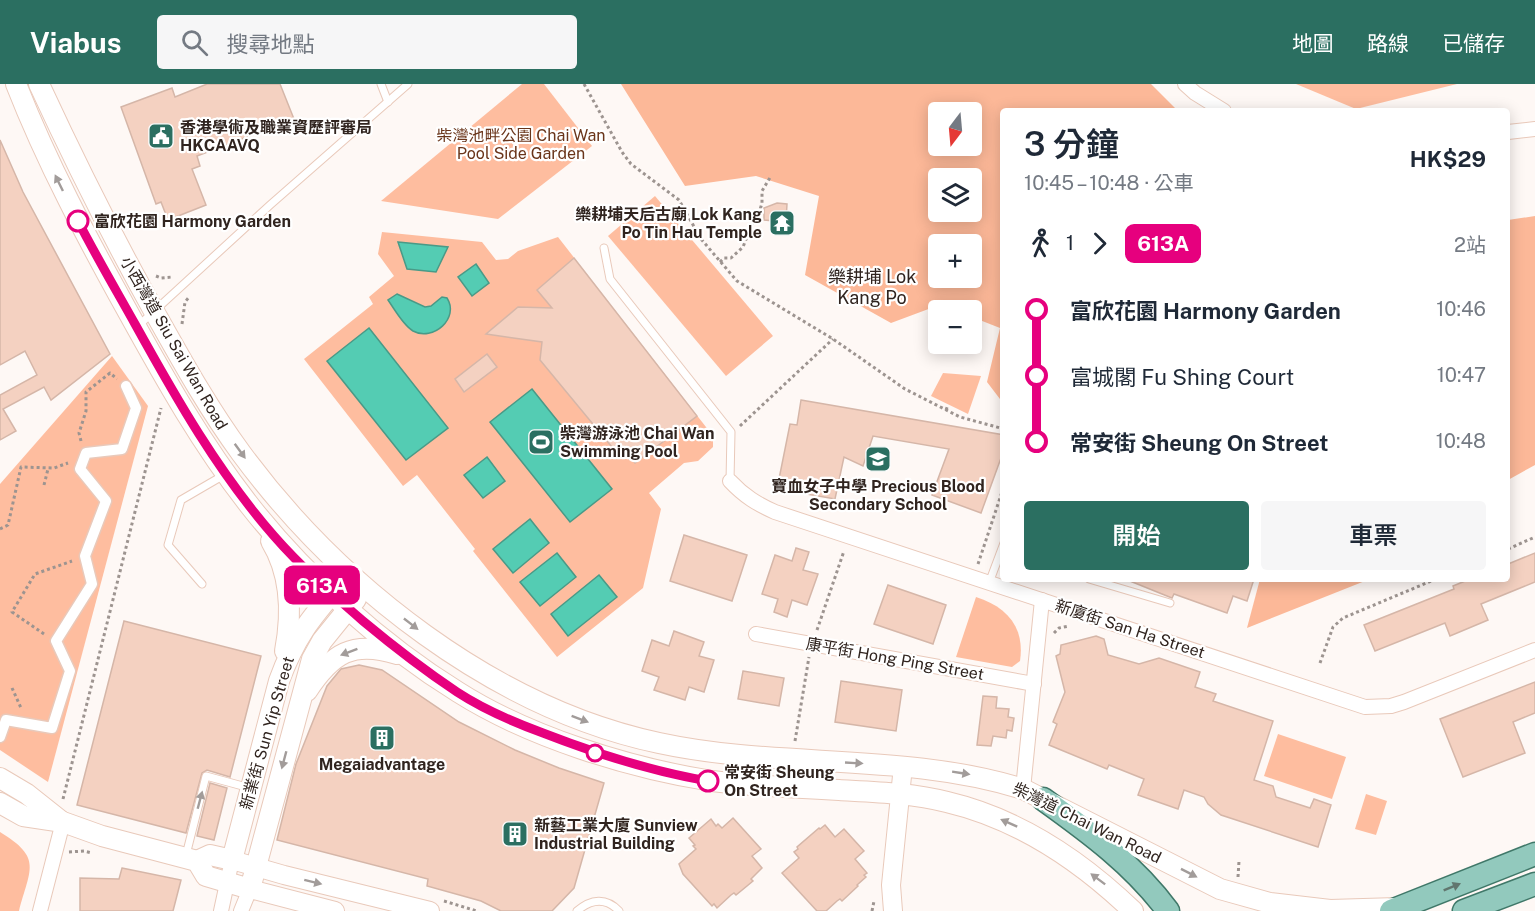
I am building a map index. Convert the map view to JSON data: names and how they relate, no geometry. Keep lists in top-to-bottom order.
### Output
{
  "streets": {
    "main road": ["小西灣道 Siu Sai Wan Road", "新業街 Sun Yip Street", "柴灣道 Chai Wan Road"],
    "street": ["新廈街 San Ha Street", "康平街 Hong Ping Street"]
  },
  "crossings": [
    ["小西灣道 Siu Sai Wan Road", "新業街 Sun Yip Street"],
    ["小西灣道 Siu Sai Wan Road", "柴灣道 Chai Wan Road"],
    ["新業街 Sun Yip Street", "柴灣道 Chai Wan Road"]
  ],
  "districts": ["樂耕埔 Lok Kang Po"],
  "parks": ["柴灣池畔公園 Chai Wan Pool Side Garden"],
  "places": {
    "public building": ["香港學術及職業資歷評審局 HKCAAVQ"],
    "other": ["富欣花園 Harmony Garden", "常安街 Sheung On Street"],
    "temple": ["樂耕埔天后古廟 Lok Kang Po Tin Hau Temple"],
    "sports": ["柴灣游泳池 Chai Wan Swimming Pool"],
    "school or university": ["寶血女子中學 Precious Blood Secondary School"],
    "building": ["Megaiadvantage", "新藝工業大廈 Sunview Industrial Building"]
  },
  "lines": ["bus line 613A"],
  "north": "bottom",
  "page": {
    "header": "Viabus",
    "search": "搜尋地點",
    "nav": ["地圖", "路線", "已儲存"],
    "on_map": "613A",
    "map_buttons": ["+", "−"],
    "heading": ["3 分鐘", "10:45 – 10:48 · 公車", "HK$29"],
    "legs": ["1", "613A", "2站"],
    "list": [
      {
        "name": "富欣花園 Harmony Garden",
        "value": "10:46"
      },
      {
        "name": "富城閣 Fu Shing Court",
        "value": "10:47"
      },
      {
        "name": "常安街 Sheung On Street",
        "value": "10:48"
      }
    ],
    "buttons": ["開始", "車票"]
  }
}
